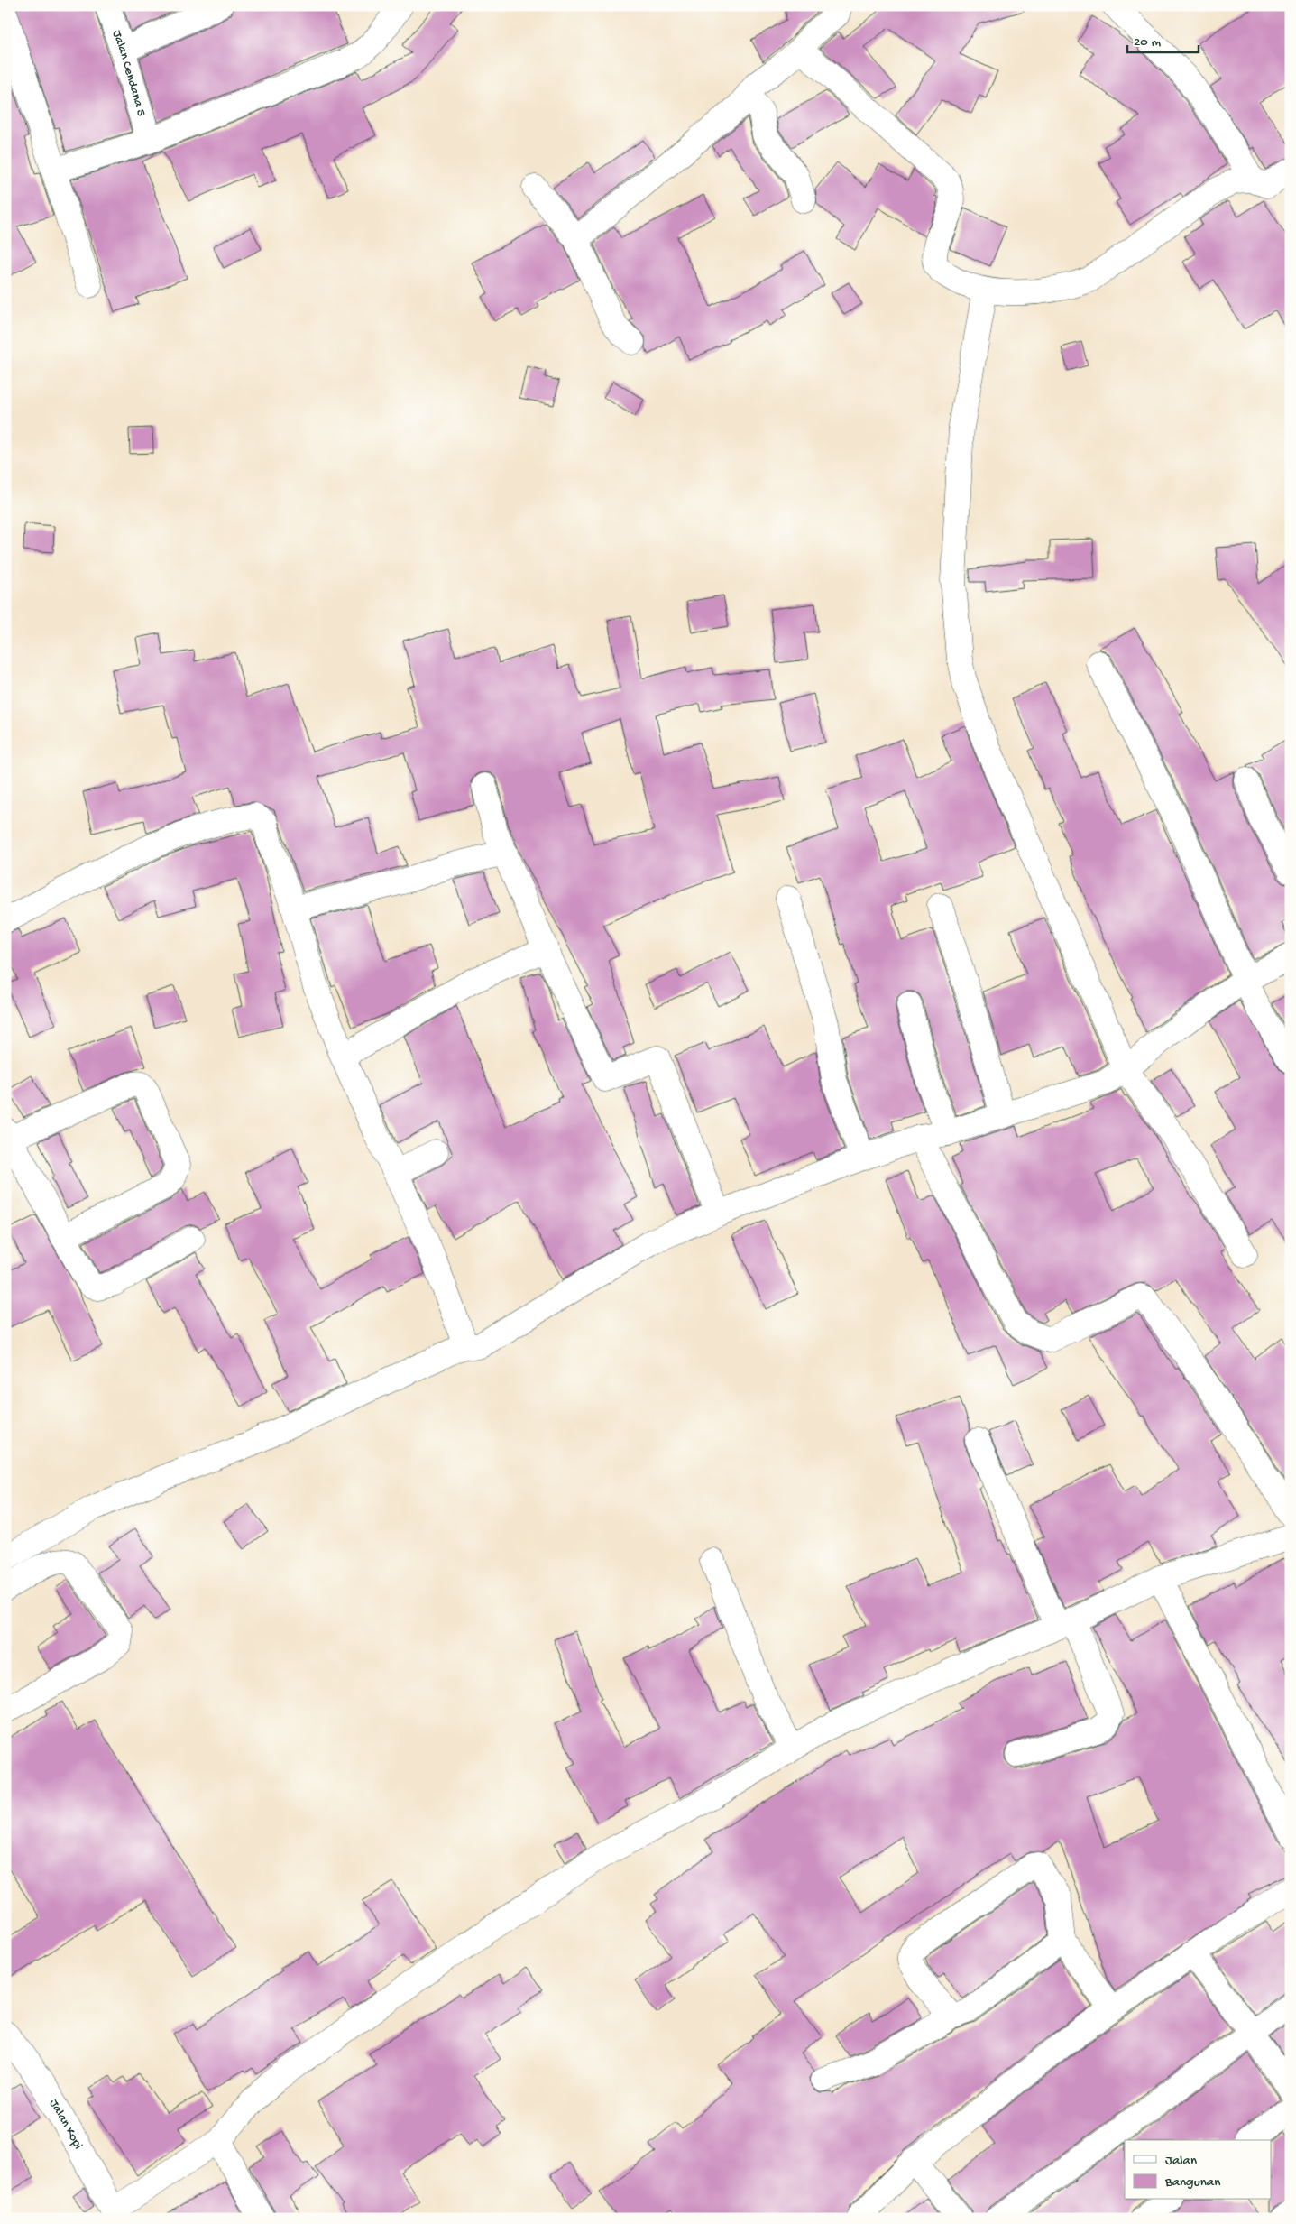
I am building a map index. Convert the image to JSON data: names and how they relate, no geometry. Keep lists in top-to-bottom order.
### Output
{
  "streets": {
    "street": ["Jalan Cendana 5", "Jalan Kopi"]
  },
  "legend": ["Jalan", "Bangunan"],
  "scale_bar": "20 m"
}
